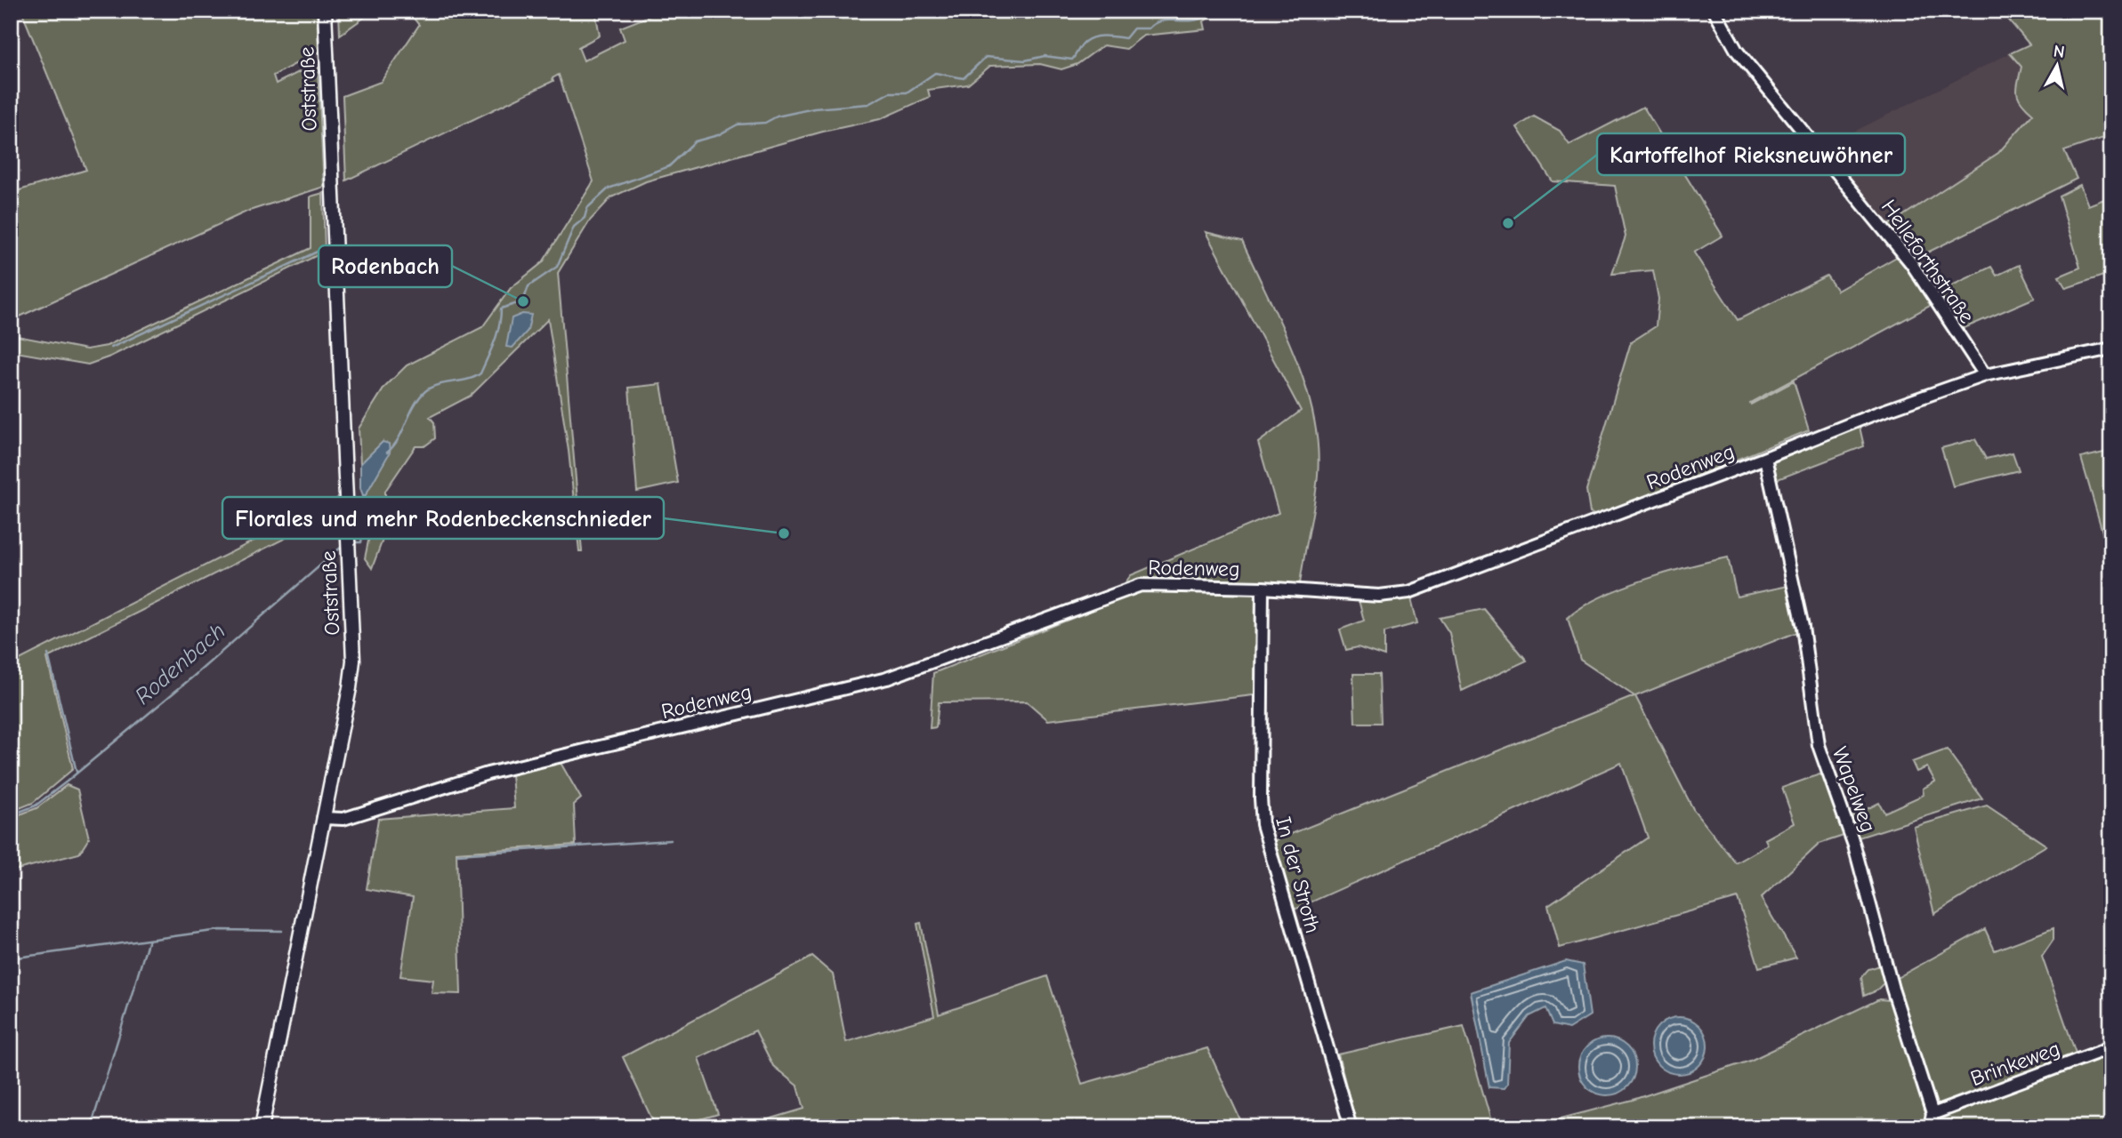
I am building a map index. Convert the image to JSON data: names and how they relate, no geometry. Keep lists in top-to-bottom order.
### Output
{
  "streets": {
    "main road": ["Oststraße"],
    "street": [
      "Helleforthstraße",
      "Rodenweg",
      "Wapelweg",
      "In der Stroth",
      "Brinkeweg"
    ]
  },
  "crossings": [
    ["Oststraße", "Rodenweg"],
    ["Helleforthstraße", "Rodenweg"],
    ["Rodenweg", "Wapelweg"],
    ["Rodenweg", "In der Stroth"],
    ["Wapelweg", "Brinkeweg"]
  ],
  "water": ["Rodenbach"],
  "places": ["Kartoffelhof Rieksneuwöhner", "Rodenbach", "Florales und mehr Rodenbeckenschnieder"],
  "north": "top"
}
